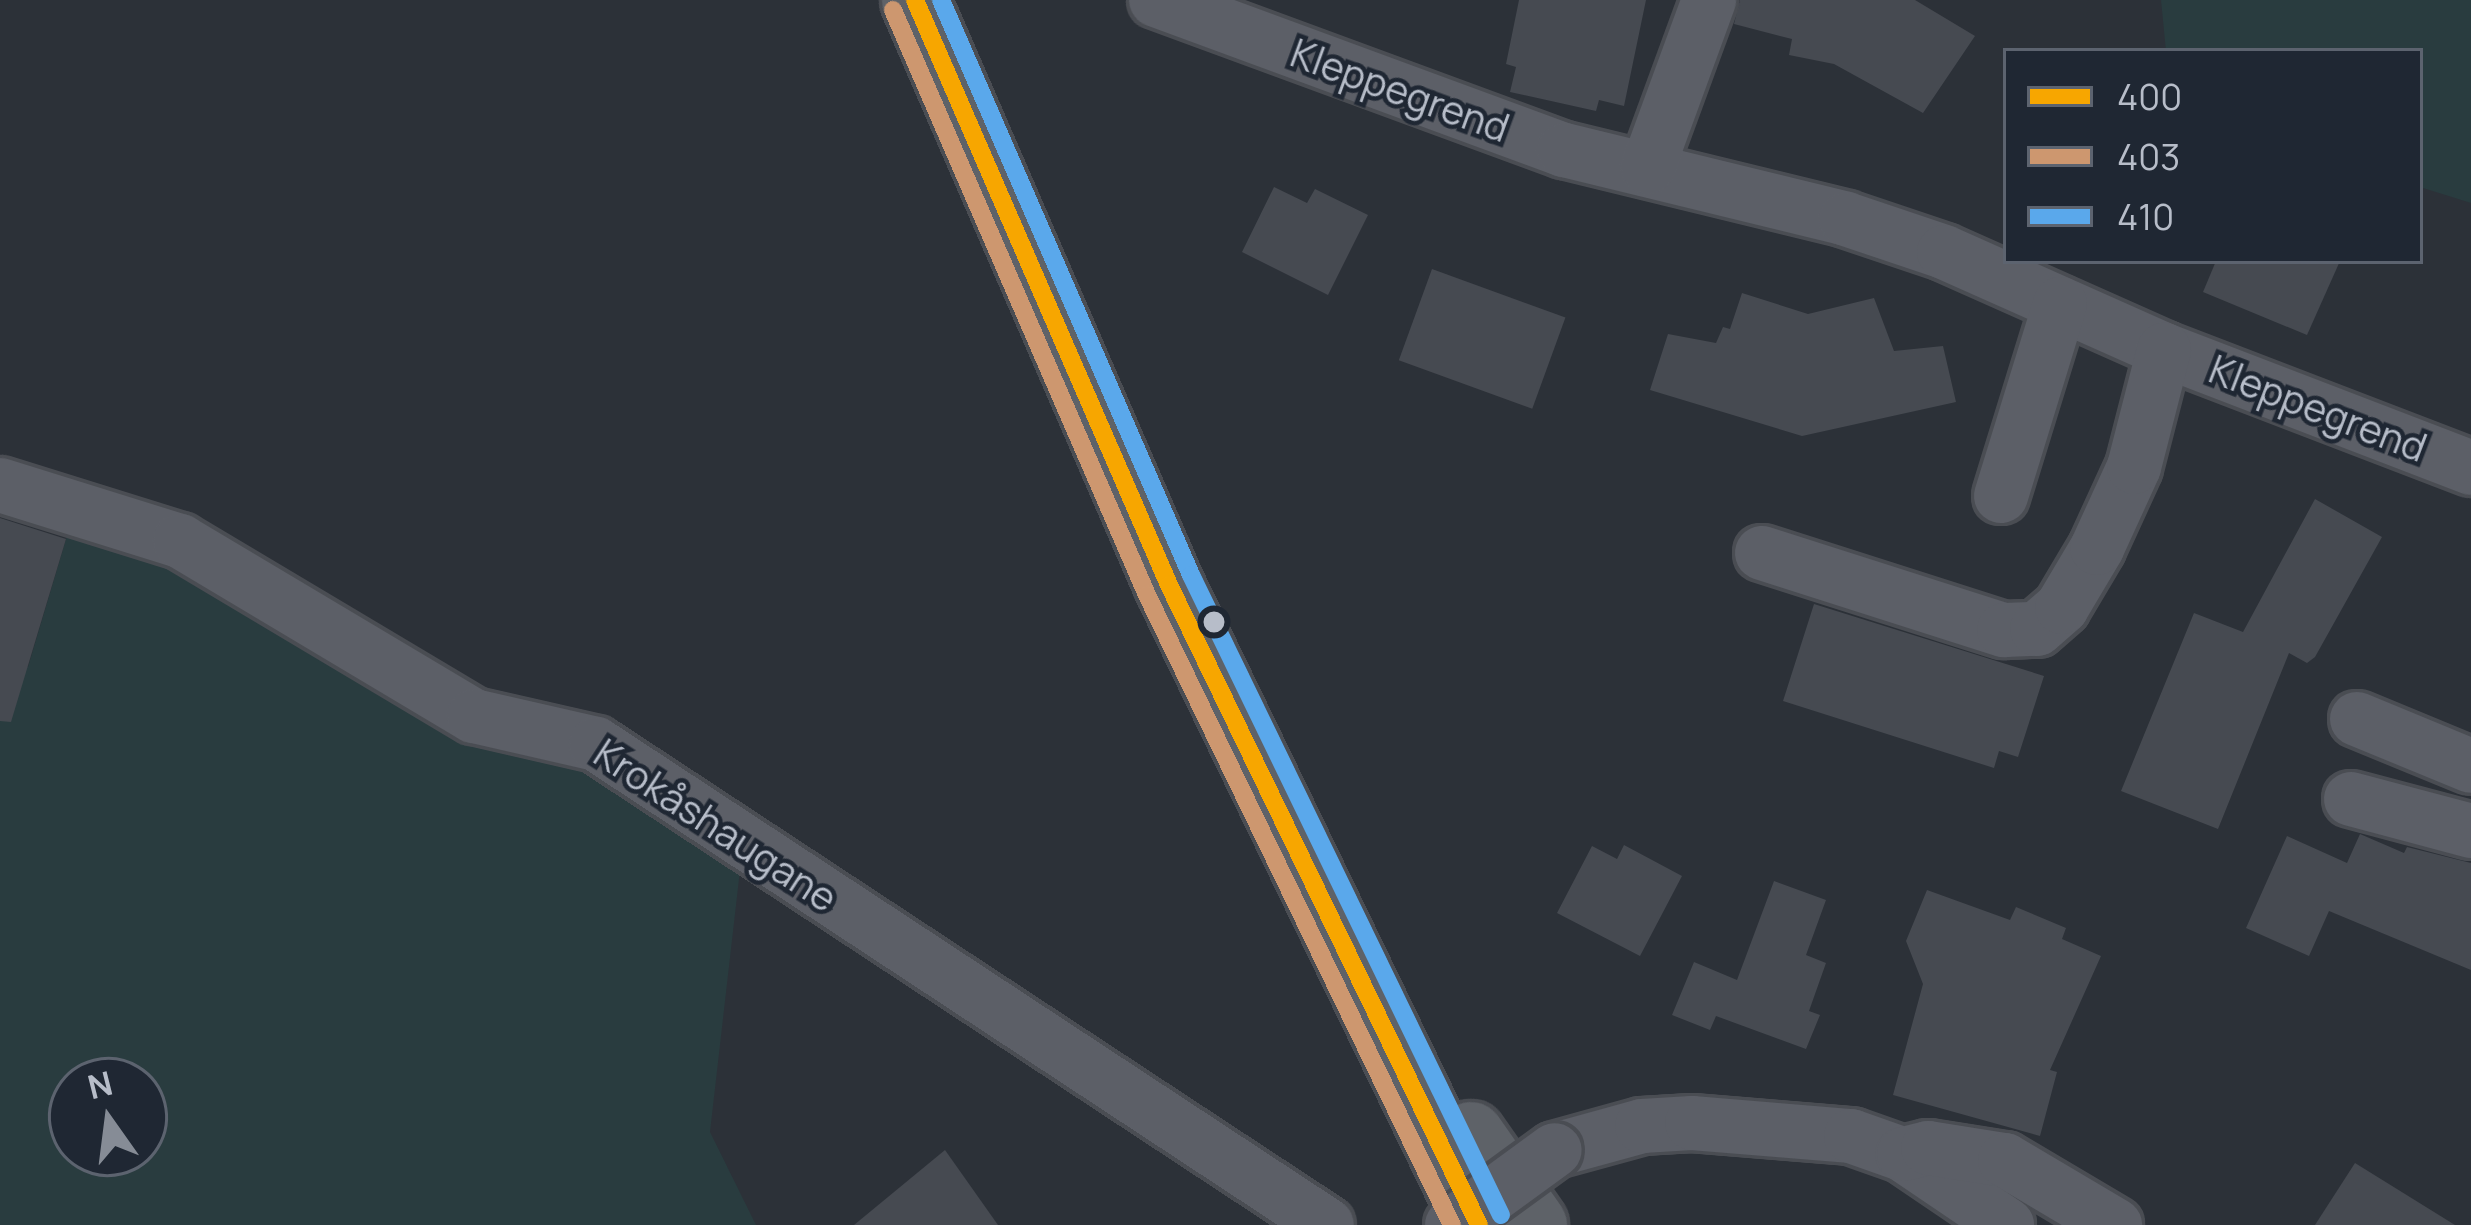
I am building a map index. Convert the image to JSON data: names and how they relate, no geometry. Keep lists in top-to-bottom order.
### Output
{
  "streets": {
    "street": ["Kleppegrend", "Krokåshaugane"]
  },
  "lines": ["transit line 400", "transit line 410", "transit line 403"],
  "legend": ["400", "403", "410"],
  "north": "top"
}
